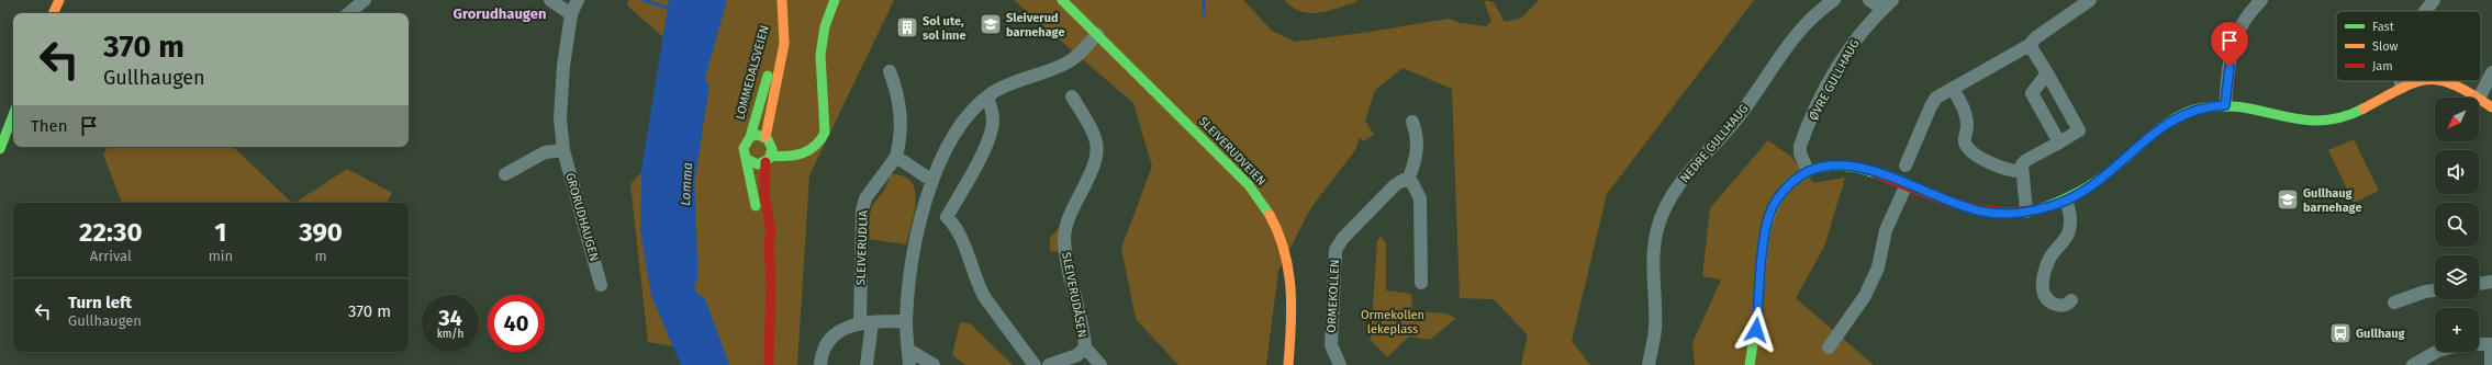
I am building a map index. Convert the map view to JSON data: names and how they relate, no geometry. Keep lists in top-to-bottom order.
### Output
{
  "streets": {
    "street": [
      "LOMMEDALSVEIEN",
      "ØVRE GULLHAUG",
      "NEDRE GULLHAUG",
      "SLEIVERUDVEIEN",
      "GRORUDHAUGEN",
      "SLEIVERUDLIA",
      "SLEIVERUDÅSEN",
      "ORMEKOLLEN"
    ]
  },
  "districts": ["Grorudhaugen"],
  "water": ["Lomma"],
  "parks": ["Ormekollen lekeplass"],
  "places": {
    "school or university": ["Sleiverud barnehage", "Gullhaug barnehage"],
    "building": ["Sol ute, sol inne"],
    "bus stop": ["Gullhaug"]
  },
  "legend": ["Fast", "Slow", "Jam"],
  "north": "bottom left",
  "page": {
    "turn": ["370 m", "Gullhaugen"],
    "map_buttons": "+",
    "then": "Then",
    "eta": [
      "22:30",
      "Arrival",
      "1",
      "min",
      "390",
      "m"
    ],
    "list": [
      {
        "name": "Turn left",
        "note": "Gullhaugen",
        "value": "370 m"
      }
    ],
    "speed": "34 km/h",
    "limit": "40"
  }
}
